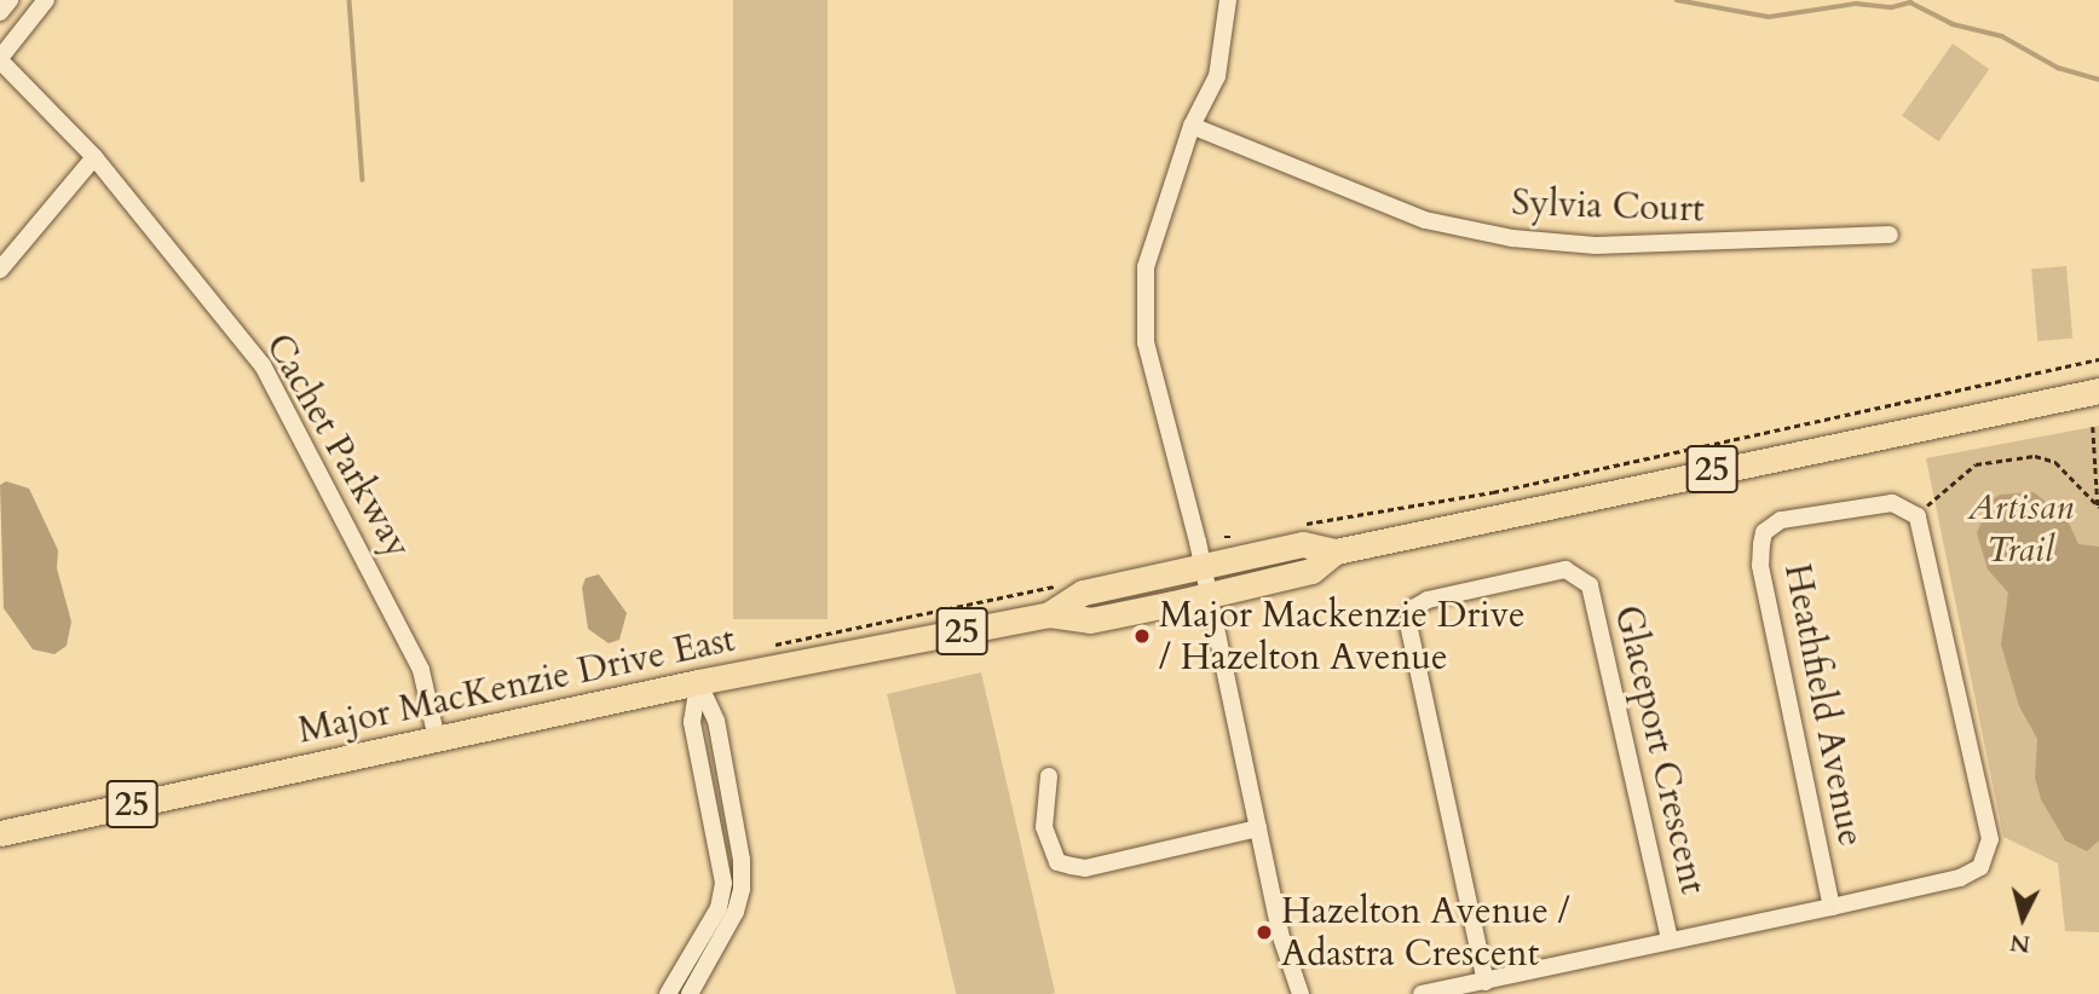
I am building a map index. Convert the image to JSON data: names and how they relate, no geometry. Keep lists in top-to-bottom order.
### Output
{
  "streets": {
    "main road": ["25", "Major MacKenzie Drive East"],
    "street": [
      "Sylvia Court",
      "Cachet Parkway",
      "Heathfield Avenue",
      "Glaceport Crescent"
    ]
  },
  "crossings": [
    ["Cachet Parkway", "Major MacKenzie Drive East"]
  ],
  "parks": ["Artisan Trail"],
  "places": ["Major Mackenzie Drive / Hazelton Avenue", "Hazelton Avenue / Adastra Crescent"],
  "north": "bottom"
}
